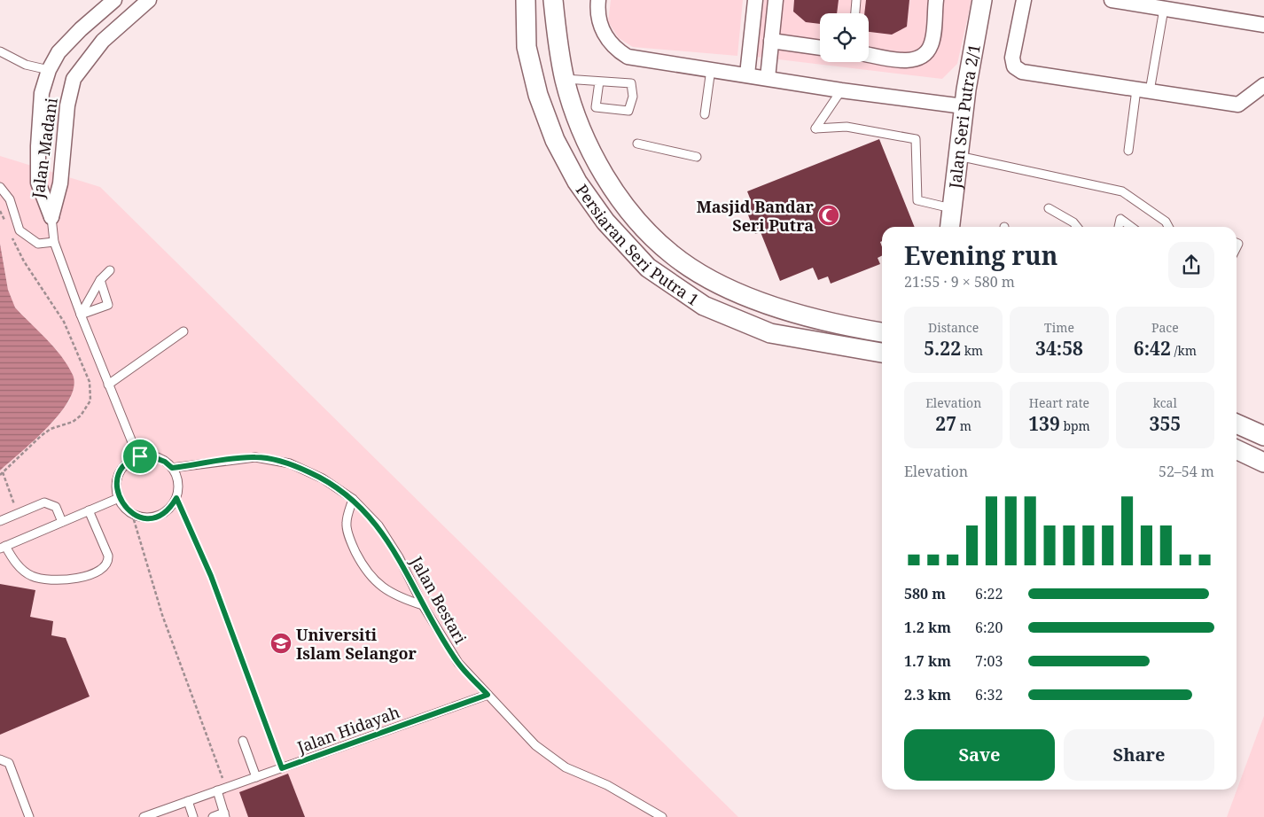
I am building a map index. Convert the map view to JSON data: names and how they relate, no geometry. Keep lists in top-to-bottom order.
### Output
{
  "streets": {
    "street": ["Jalan Seri Putra 2/1", "Jalan Madani", "Persiaran Seri Putra 1"],
    "lane": ["Jalan Bestari", "Jalan Hidayah"]
  },
  "crossings": [
    ["Jalan Bestari", "Jalan Hidayah"]
  ],
  "places": {
    "mosque": ["Masjid Bandar Seri Putra"],
    "school or university": ["Universiti Islam Selangor"]
  },
  "page": {
    "heading": ["Evening run", "21:55 · 9 × 580 m"],
    "stats": [
      ["Distance", "5.22 km"],
      ["Time", "34:58"],
      ["Pace", "6:42 /km"],
      ["Elevation", "27 m"],
      ["Heart rate", "139 bpm"],
      ["kcal", "355"]
    ],
    "chart": ["Elevation", "52–54 m"],
    "list": [
      {
        "name": "580 m",
        "note": "6:22"
      },
      {
        "name": "1.2 km",
        "note": "6:20"
      },
      {
        "name": "1.7 km",
        "note": "7:03"
      },
      {
        "name": "2.3 km",
        "note": "6:32"
      }
    ],
    "buttons": ["Save", "Share"]
  }
}
